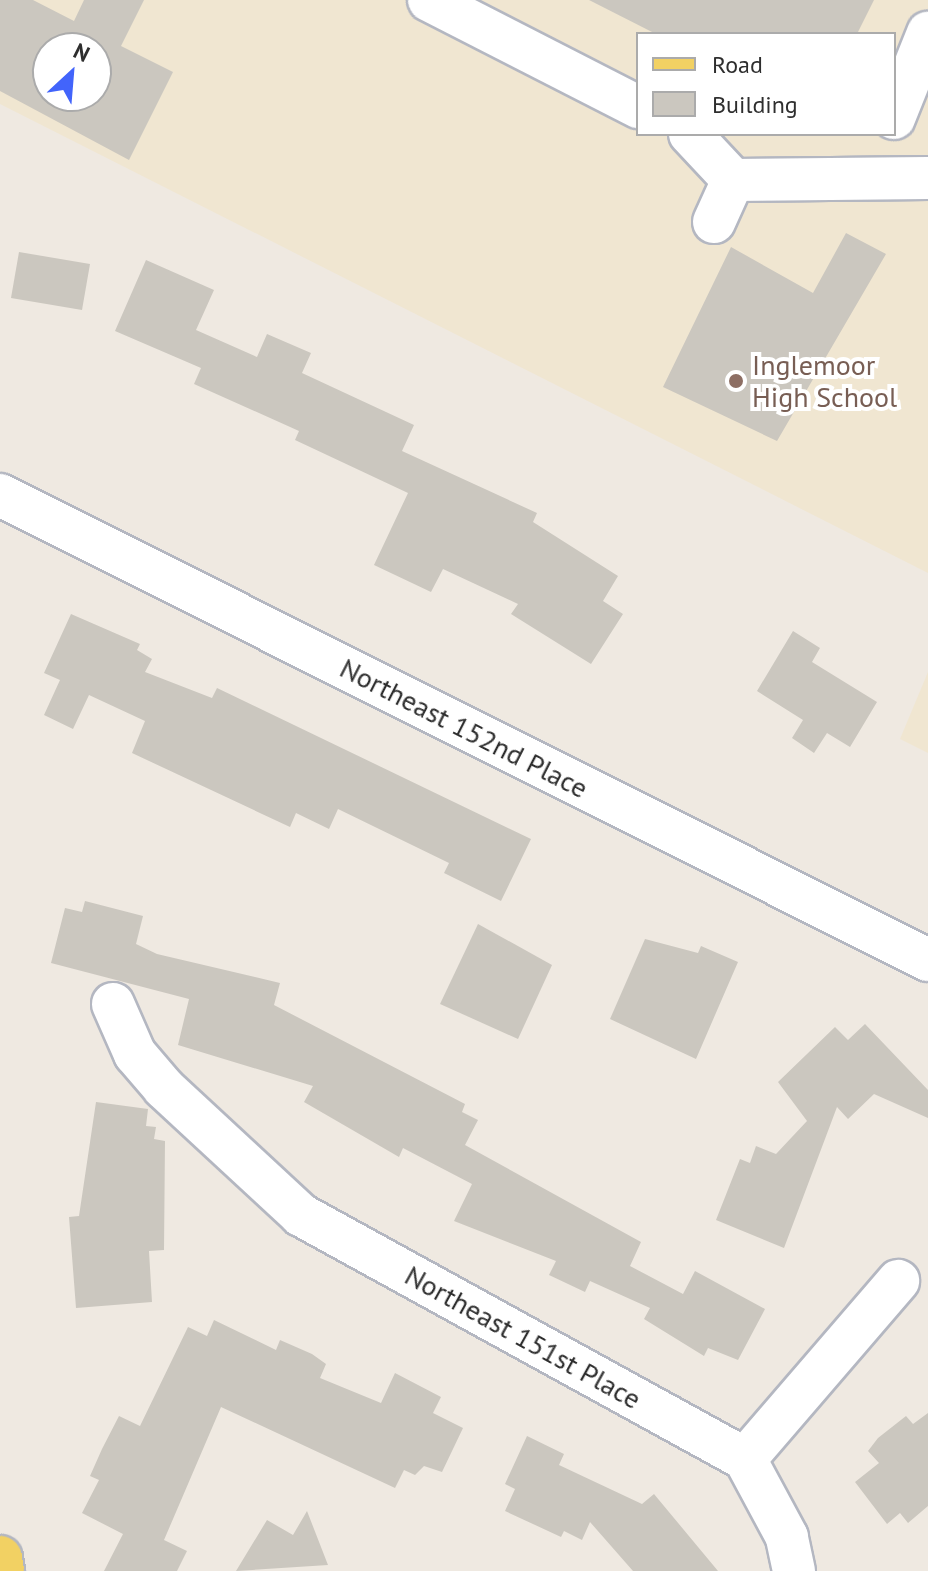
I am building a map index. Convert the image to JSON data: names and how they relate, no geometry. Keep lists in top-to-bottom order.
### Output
{
  "streets": {
    "street": ["Northeast 152nd Place", "Northeast 151st Place"]
  },
  "places": ["Inglemoor High School"],
  "legend": ["Road", "Building"],
  "north": "top right"
}
